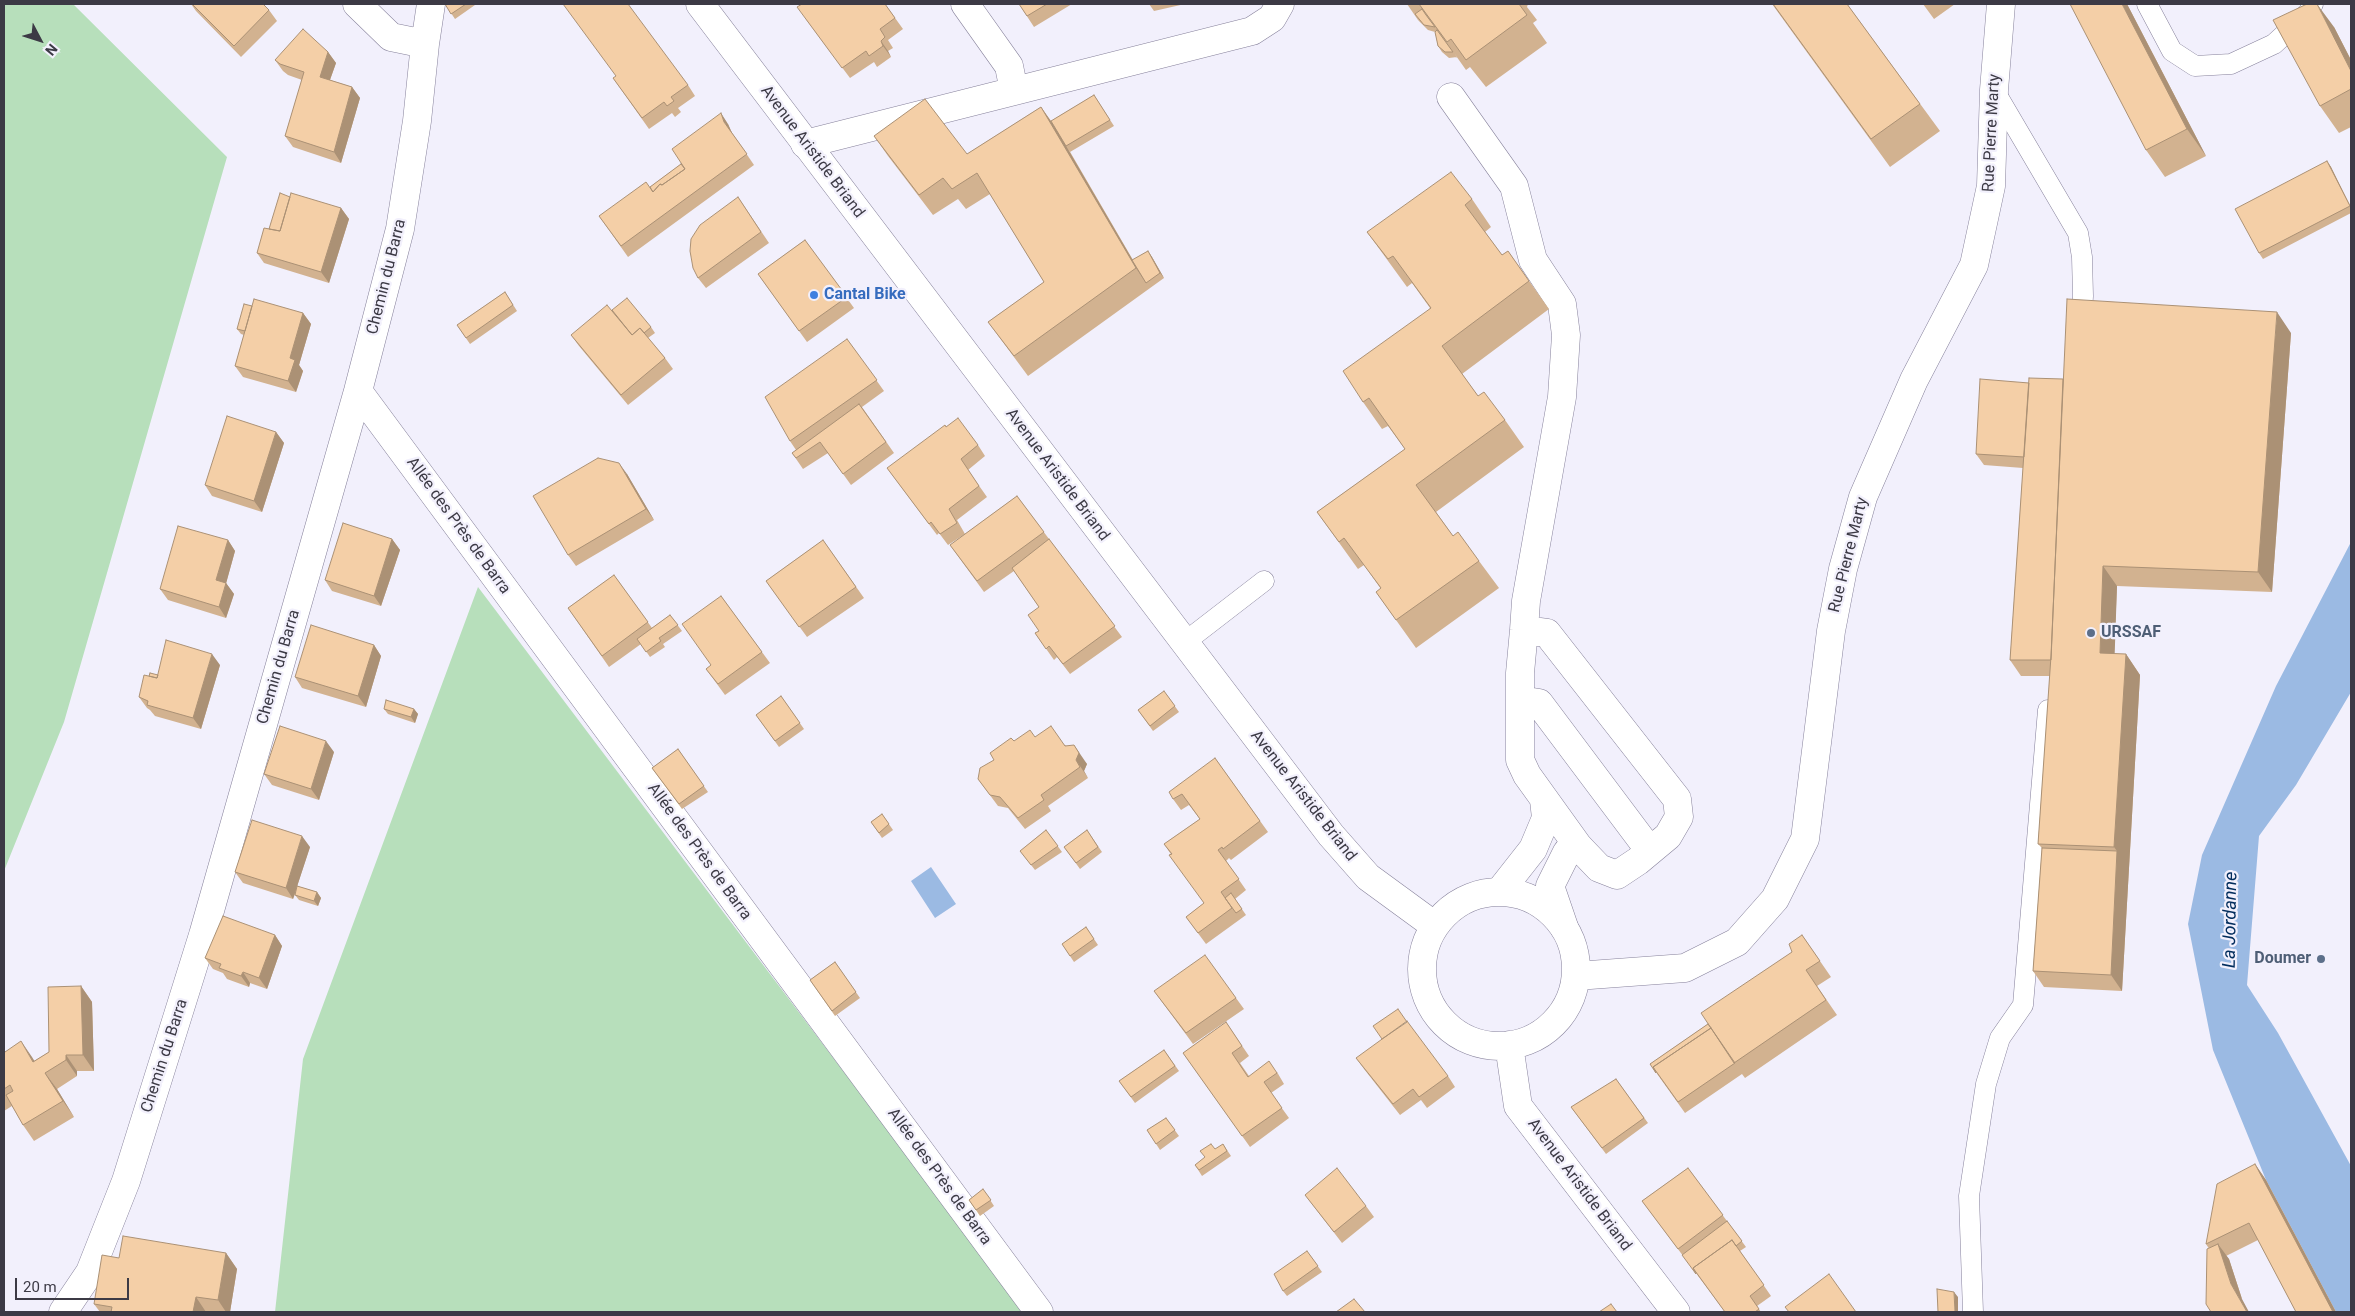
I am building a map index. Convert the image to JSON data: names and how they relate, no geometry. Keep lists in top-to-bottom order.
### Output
{
  "streets": {
    "street": [
      "Rue Pierre Marty",
      "Avenue Aristide Briand",
      "Chemin du Barra",
      "Allée des Près de Barra"
    ]
  },
  "crossings": [
    ["Rue Pierre Marty", "Avenue Aristide Briand"],
    ["Chemin du Barra", "Allée des Près de Barra"]
  ],
  "water": ["La Jordanne"],
  "places": ["Cantal Bike", "URSSAF", "Doumer"],
  "scale_bar": "20 m",
  "north": "bottom right"
}
